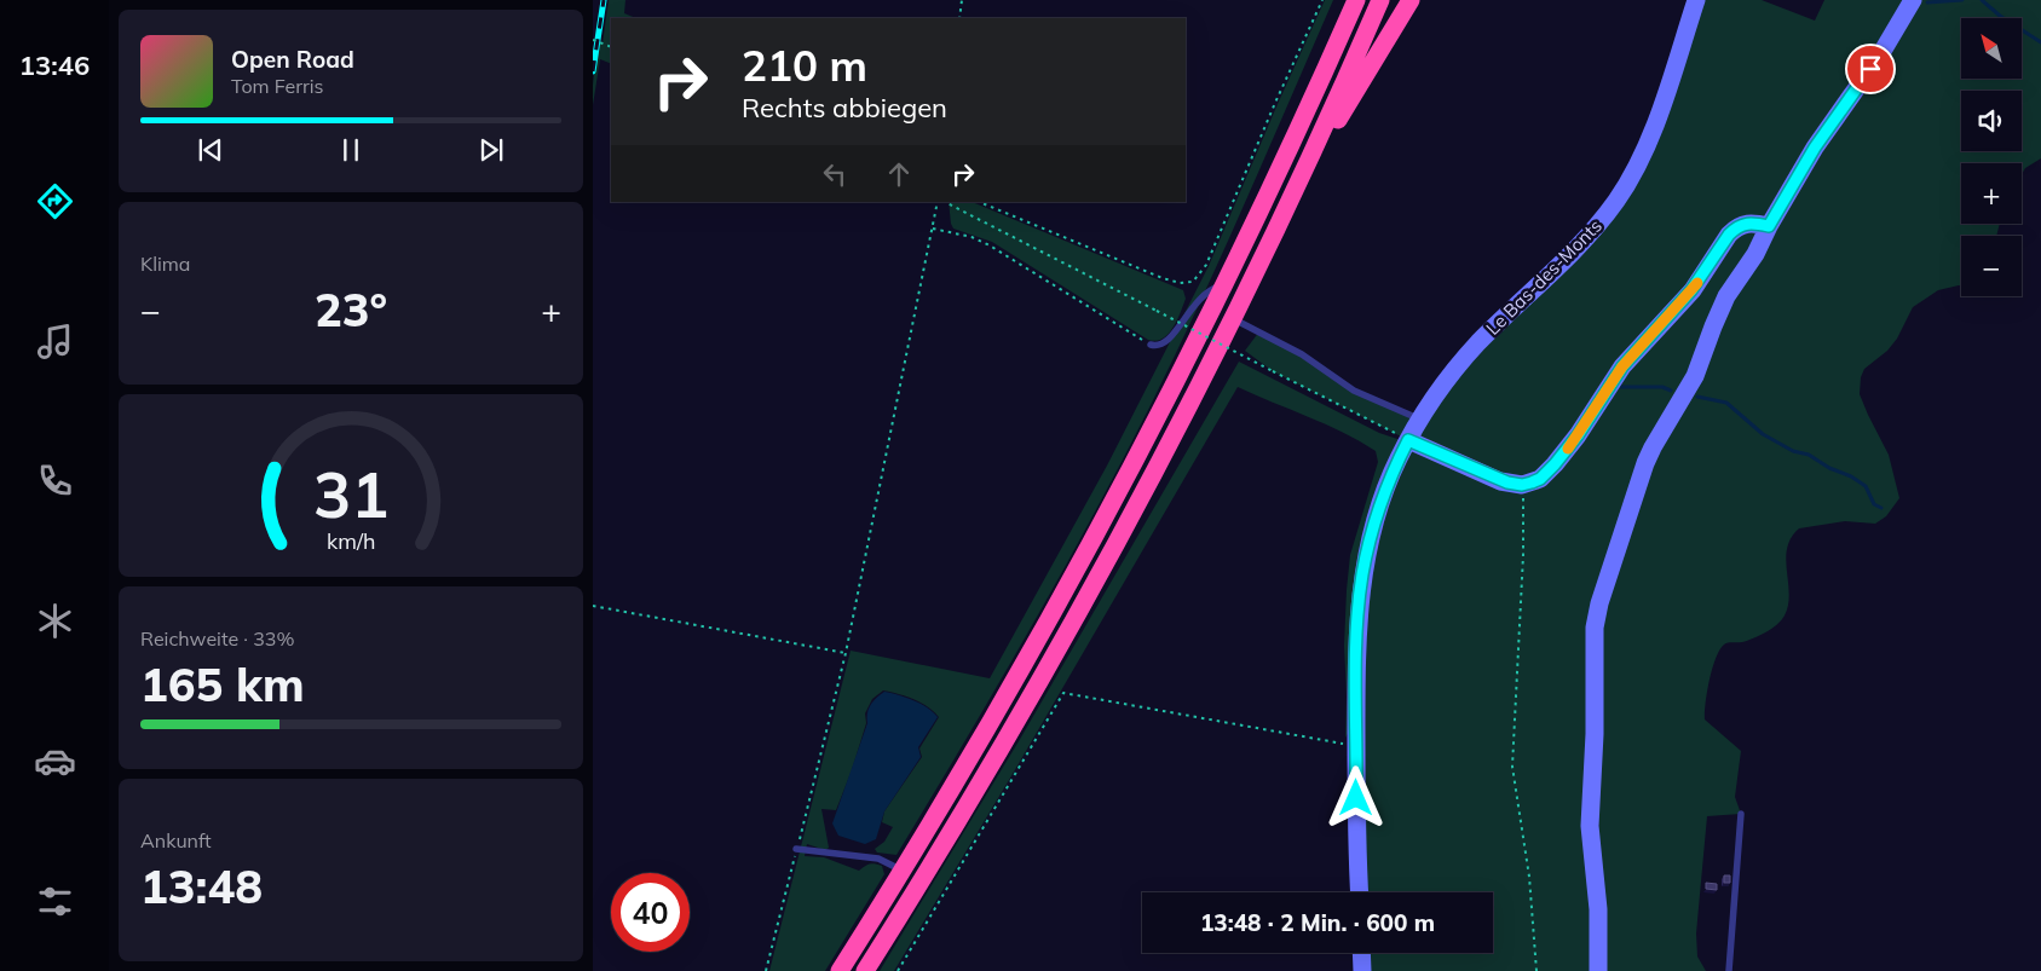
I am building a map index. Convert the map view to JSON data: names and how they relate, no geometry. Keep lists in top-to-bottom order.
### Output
{
  "streets": {
    "street": ["Le Bas-des-Monts"]
  },
  "north": "top left",
  "page": {
    "tabs": "13:46",
    "map_buttons": ["+", "−"],
    "turn": ["210 m", "Rechts abbiegen"],
    "song": ["Open Road", "Tom Ferris"],
    "tile": [
      "Klima",
      ["Reichweite · 33%", "165 km"],
      ["Ankunft", "13:48"]
    ],
    "heat": ["−", "23°", "+"],
    "limit": "40",
    "trip": "13:48 · 2 Min. · 600 m",
    "gauge": ["31", "km/h"]
  }
}
